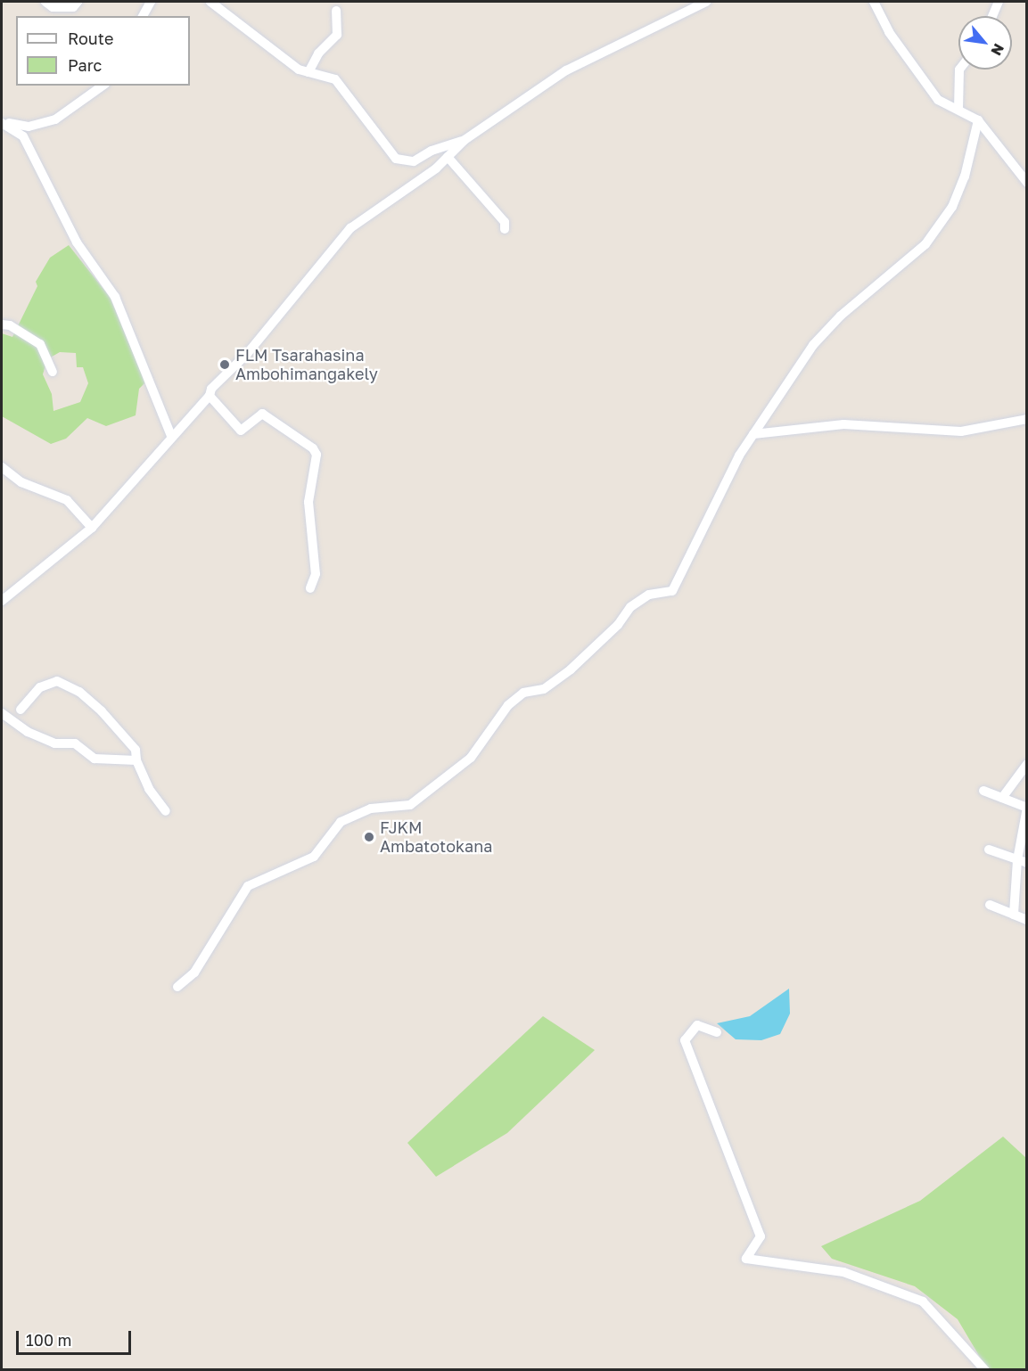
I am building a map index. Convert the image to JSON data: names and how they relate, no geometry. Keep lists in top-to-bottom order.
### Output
{
  "places": ["FLM Tsarahasina Ambohimangakely", "FJKM Ambatotokana"],
  "legend": ["Route", "Parc"],
  "scale_bar": "100 m",
  "north": "bottom right"
}
